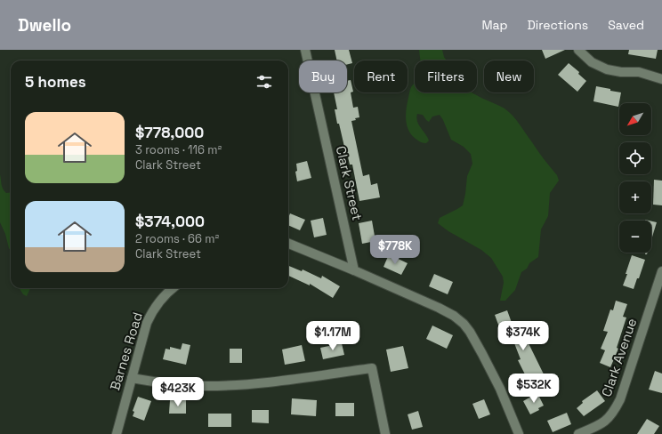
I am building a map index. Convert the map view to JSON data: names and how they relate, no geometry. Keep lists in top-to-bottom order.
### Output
{
  "streets": {
    "street": ["Clark Street", "Barnes Road", "Clark Avenue"]
  },
  "north": "bottom left",
  "page": {
    "header": "Dwello",
    "nav": ["Map", "Directions", "Saved"],
    "chip": [
      "Buy",
      "Rent",
      "Filters",
      "New"
    ],
    "heading": "5 homes",
    "map_buttons": ["+", "−"],
    "list": [
      {
        "name": "$778,000",
        "note": "3 rooms · 116 m² · Clark Street"
      },
      {
        "name": "$374,000",
        "note": "2 rooms · 66 m² · Clark Street"
      }
    ],
    "price": [
      "$778K",
      "$1.17M",
      "$374K",
      "$532K",
      "$423K"
    ]
  }
}
